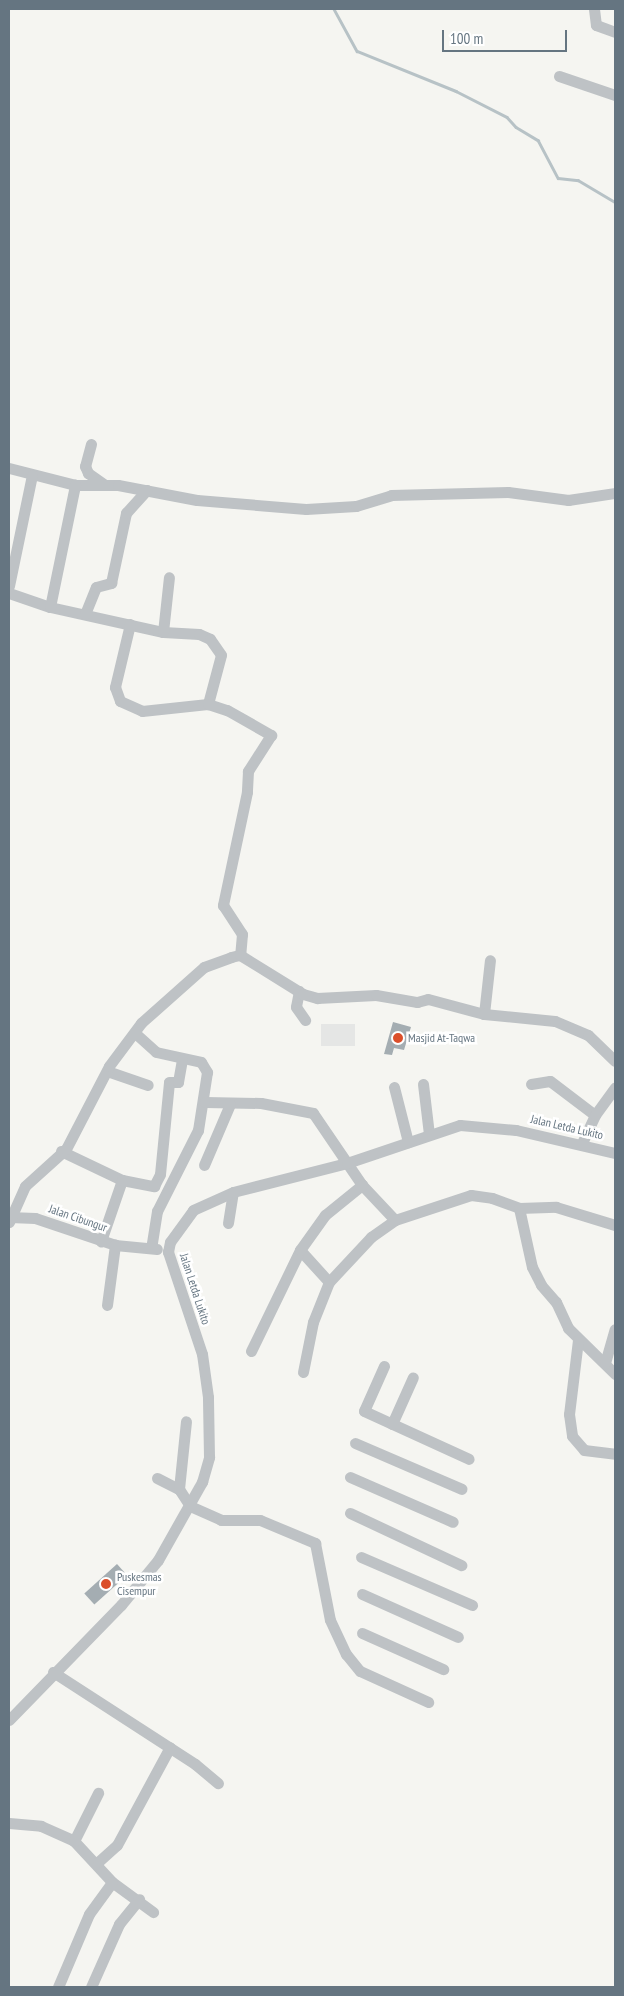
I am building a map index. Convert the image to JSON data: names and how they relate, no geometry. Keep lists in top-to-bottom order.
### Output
{
  "streets": {
    "street": ["Jalan Letda Lukito", "Jalan Cibungur"]
  },
  "crossings": [
    ["Jalan Letda Lukito", "Jalan Cibungur"]
  ],
  "places": ["Masjid At-Taqwa", "Puskesmas Cisempur"],
  "scale_bar": "100 m"
}
